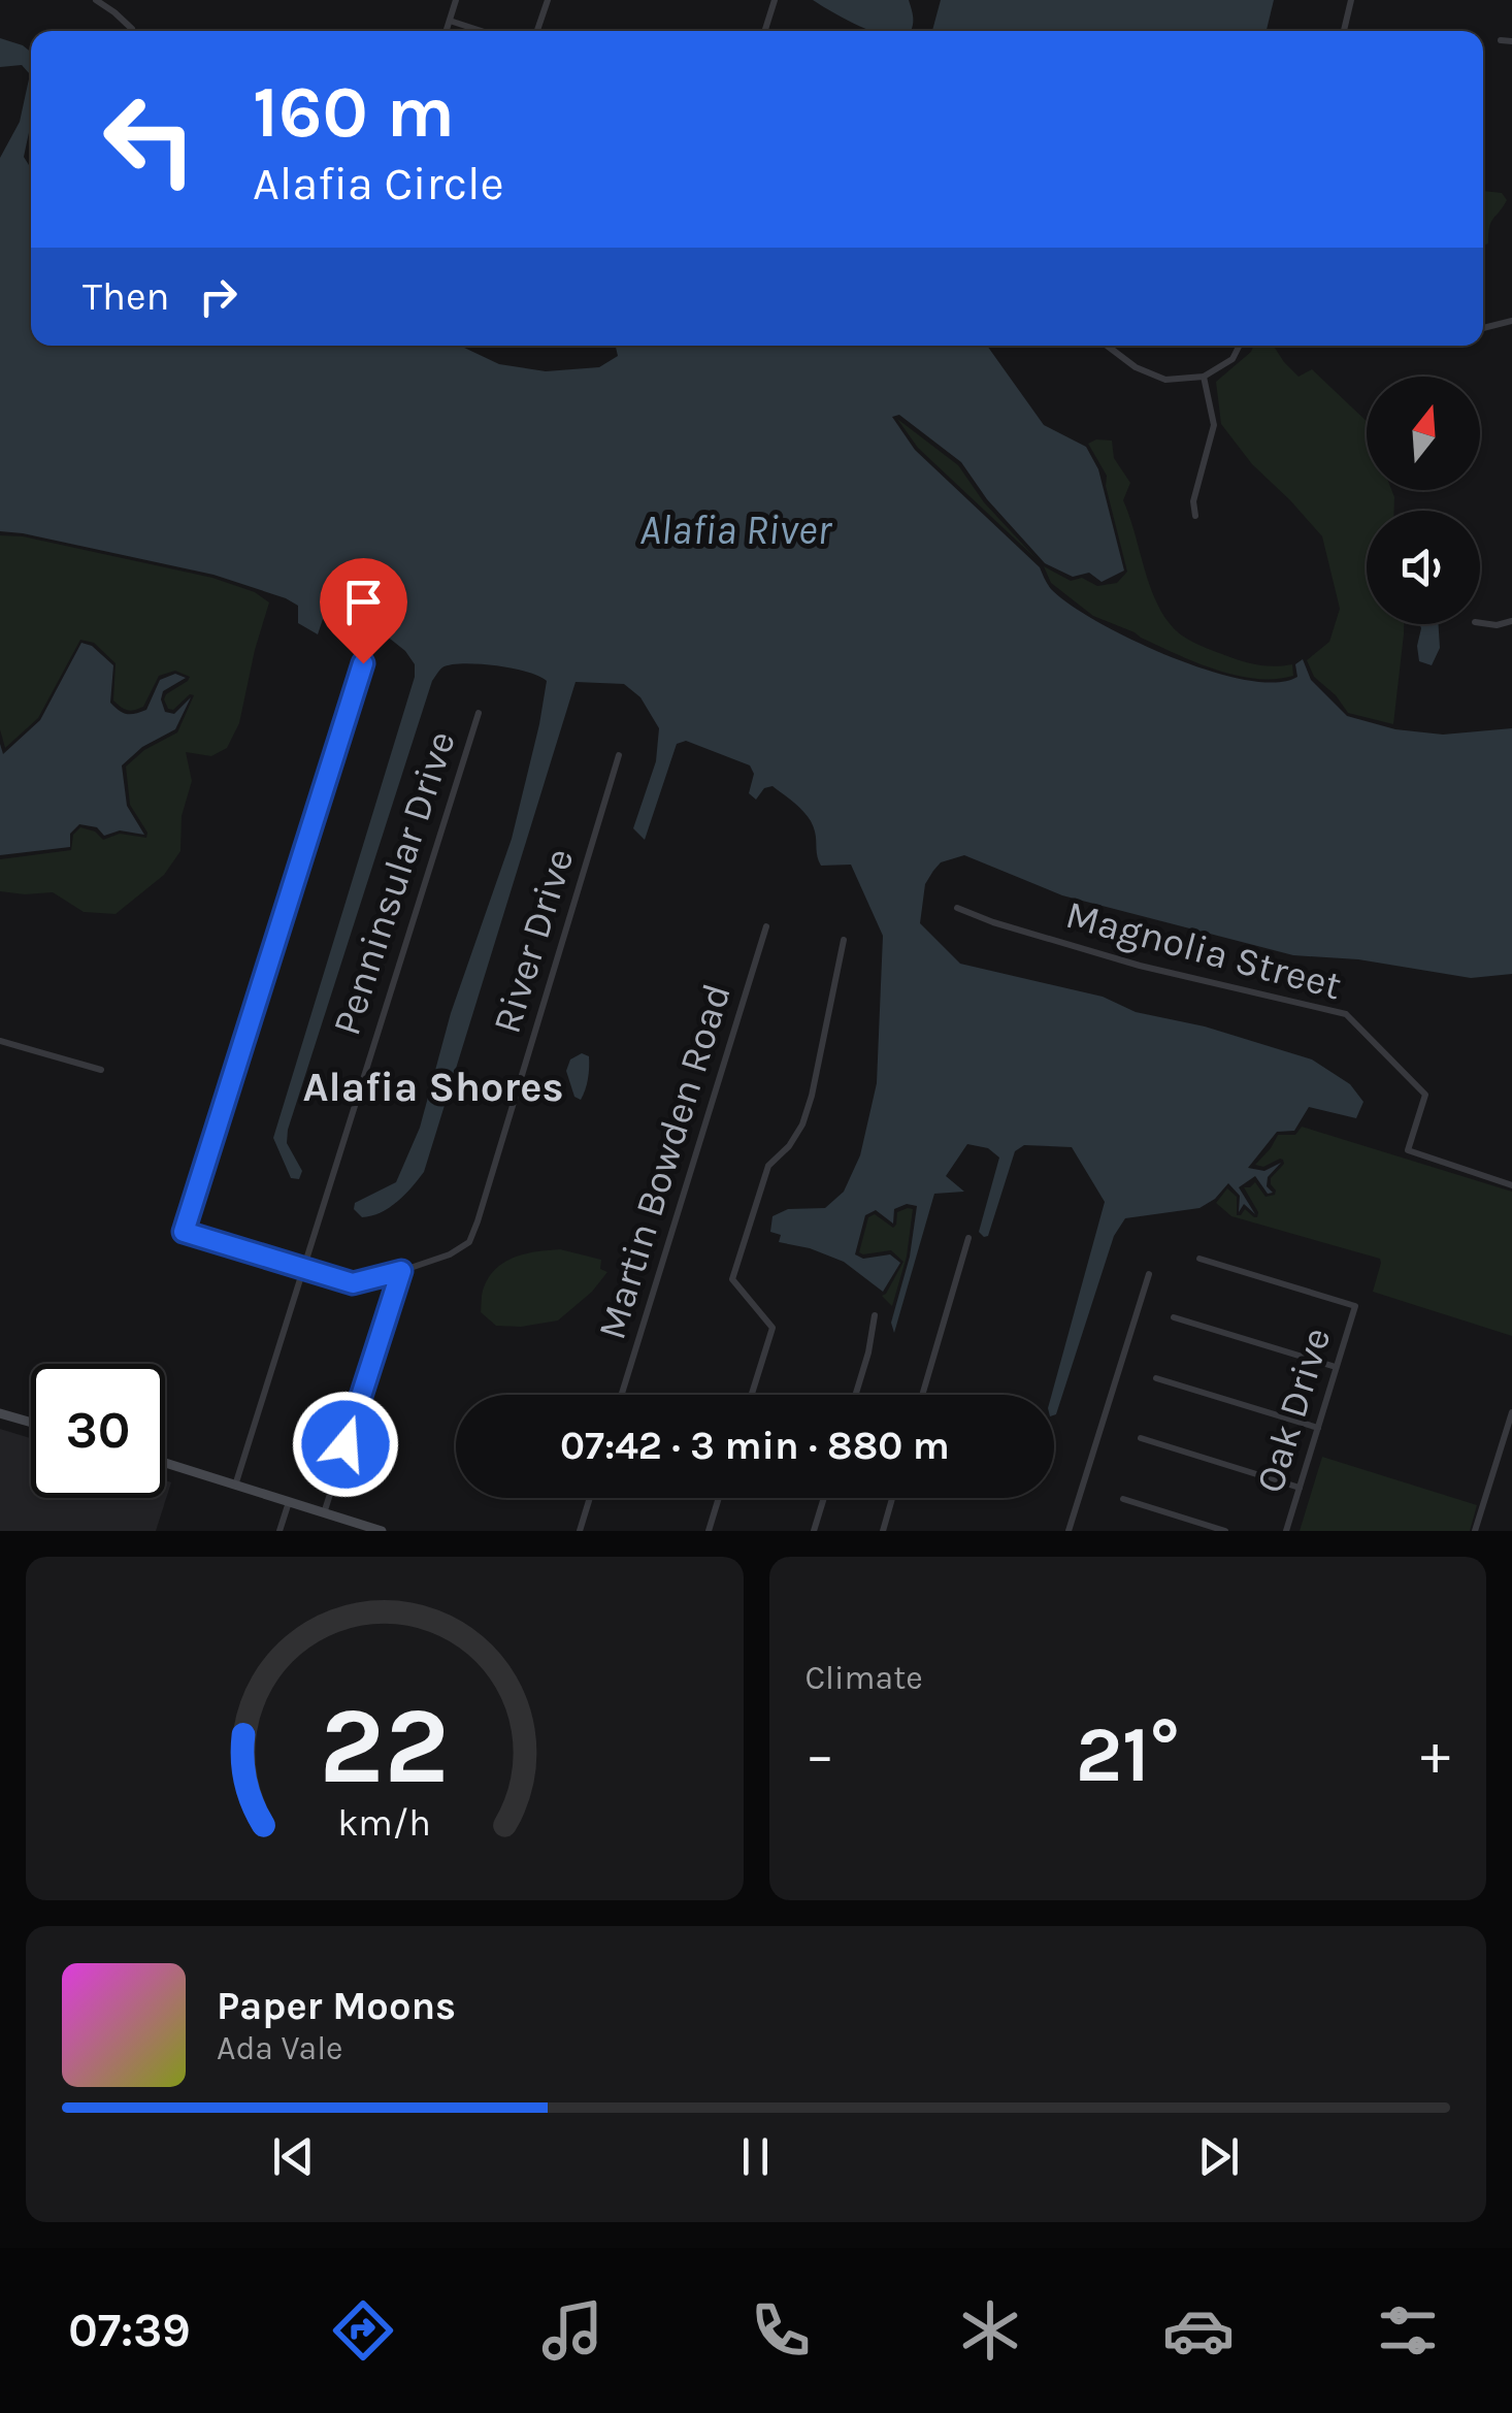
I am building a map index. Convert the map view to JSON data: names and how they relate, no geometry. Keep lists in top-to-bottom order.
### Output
{
  "streets": {
    "street": [
      "Penninsular Drive",
      "River Drive",
      "Magnolia Street",
      "Martin Bowden Road",
      "Oak Drive"
    ]
  },
  "crossings": [
    ["Penninsular Drive", "River Drive"]
  ],
  "districts": ["Alafia Shores"],
  "water": ["Alafia River"],
  "north": "top",
  "page": {
    "turn": ["160 m", "Alafia Circle"],
    "then": "Then",
    "limit": "30",
    "trip": "07:42 · 3 min · 880 m",
    "tile": "Climate",
    "heat": ["−", "21°", "+"],
    "song": ["Paper Moons", "Ada Vale"],
    "tabs": "07:39",
    "gauge": ["22", "km/h"]
  }
}
